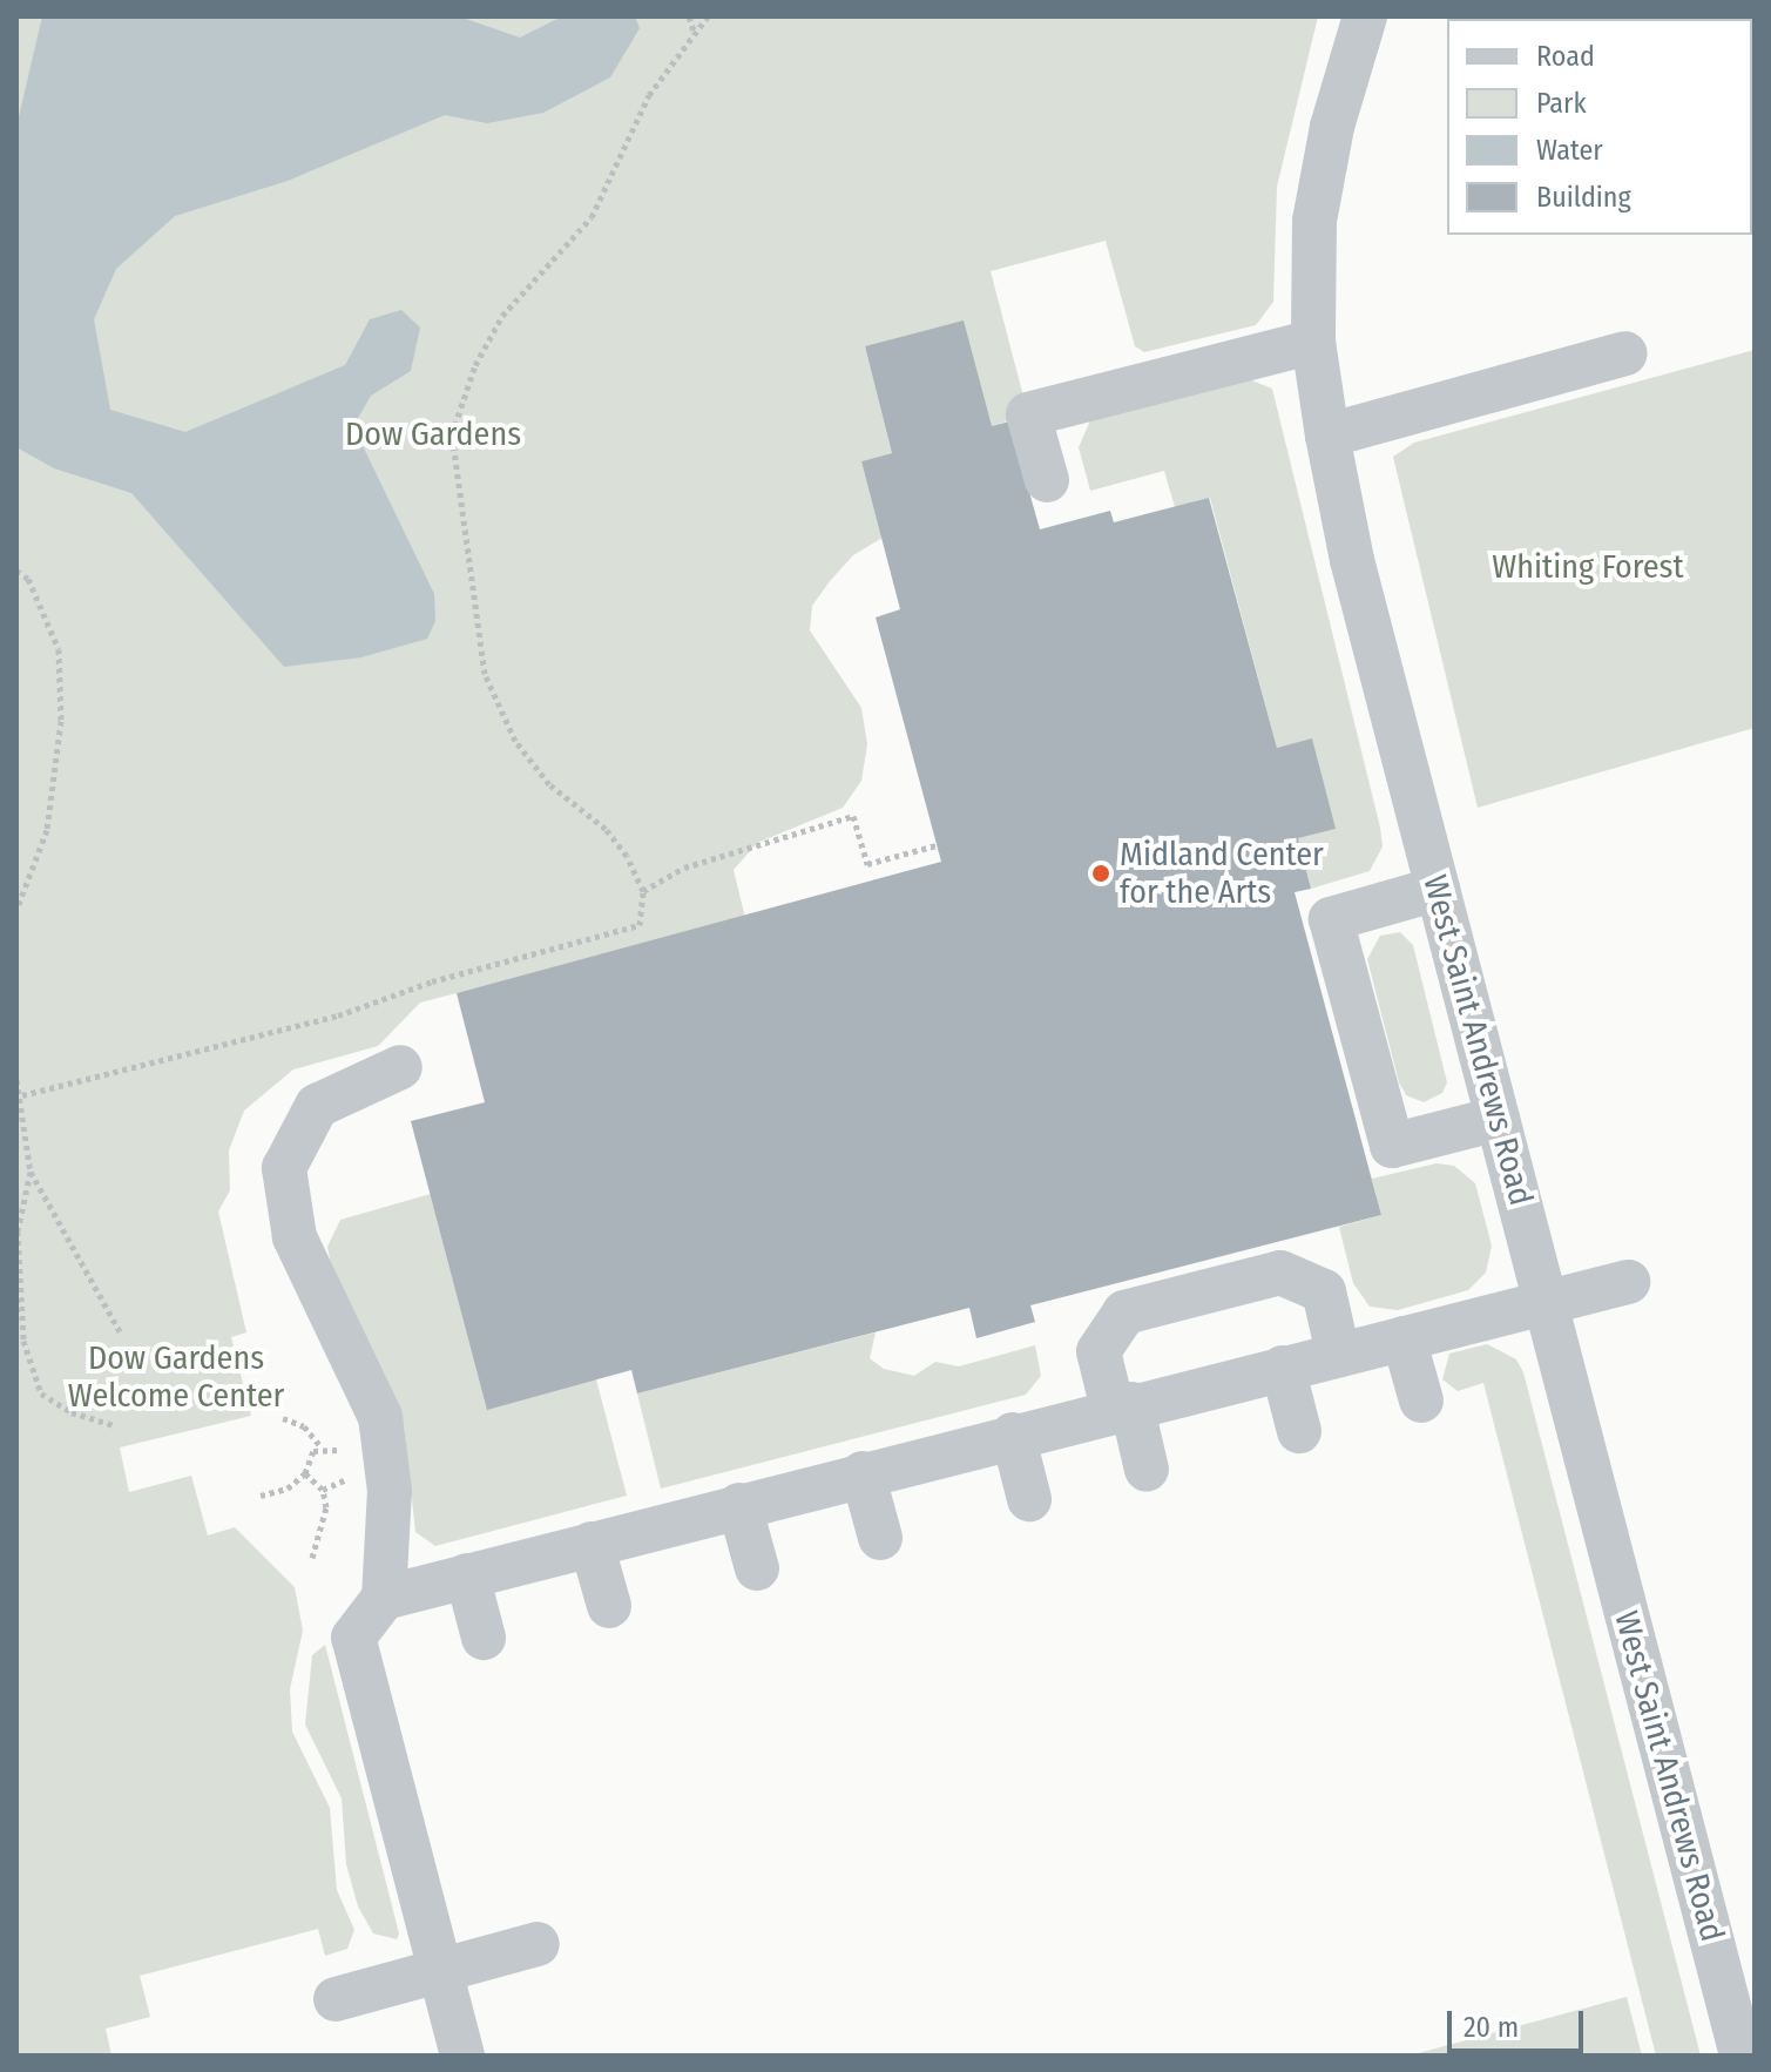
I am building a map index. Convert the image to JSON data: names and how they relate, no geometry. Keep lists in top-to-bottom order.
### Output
{
  "streets": {
    "street": ["West Saint Andrews Road"]
  },
  "parks": ["Dow Gardens", "Whiting Forest", "Dow Gardens Welcome Center"],
  "places": ["Midland Center for the Arts"],
  "legend": [
    "Road",
    "Park",
    "Water",
    "Building"
  ],
  "scale_bar": "20 m"
}
